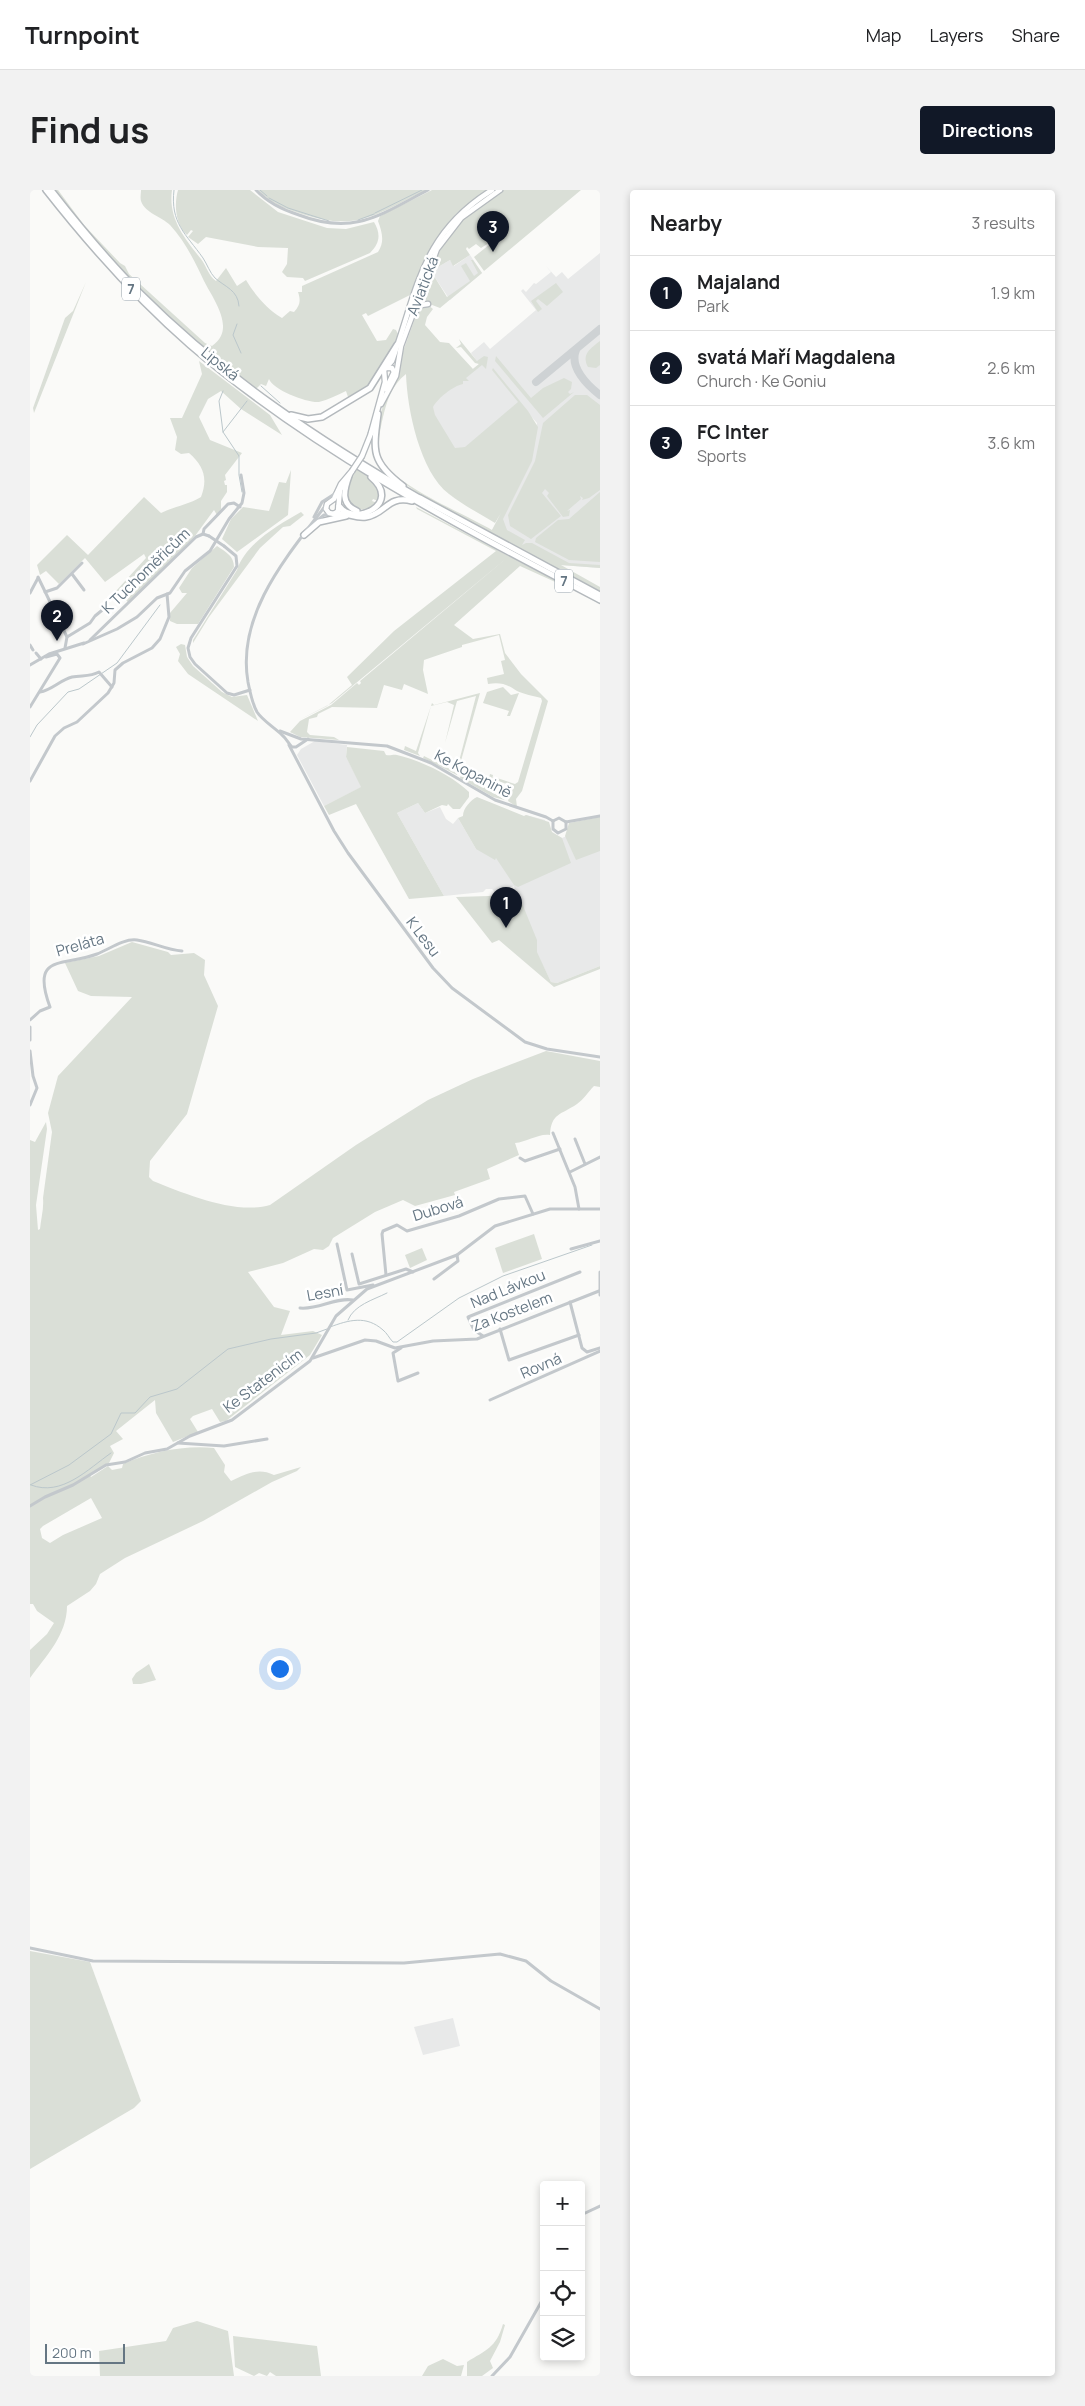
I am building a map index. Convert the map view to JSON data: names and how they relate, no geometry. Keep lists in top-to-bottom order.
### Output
{
  "streets": {
    "highway": ["7", "Lipská"],
    "main road": ["Aviatická"],
    "street": [
      "K Tuchoměřicům",
      "Ke Kopanině",
      "K Lesu",
      "Preláta",
      "Dubová",
      "Nad Lávkou",
      "Lesní",
      "Za Kostelem",
      "Rovná",
      "Ke Statenicím"
    ]
  },
  "crossings": [
    ["7", "Lipská"],
    ["K Tuchoměřicům", "K Lesu"],
    ["Ke Kopanině", "K Lesu"],
    ["Dubová", "Ke Statenicím"],
    ["Nad Lávkou", "Za Kostelem"],
    ["Lesní", "Ke Statenicím"],
    ["Za Kostelem", "Ke Statenicím"]
  ],
  "scale_bar": "200 m",
  "page": {
    "header": "Turnpoint",
    "nav": ["Map", "Layers", "Share"],
    "title": "Find us",
    "buttons": "Directions",
    "heading": ["Nearby", "3 results"],
    "pins": ["3", "2", "1"],
    "list": [
      {
        "mark": "1",
        "name": "Majaland",
        "note": "Park",
        "value": "1.9 km"
      },
      {
        "mark": "2",
        "name": "svatá Maří Magdalena",
        "note": "Church · Ke Goniu",
        "value": "2.6 km"
      },
      {
        "mark": "3",
        "name": "FC Inter",
        "note": "Sports",
        "value": "3.6 km"
      }
    ],
    "map_buttons": ["+", "−"],
    "scale": "200 m"
  }
}
